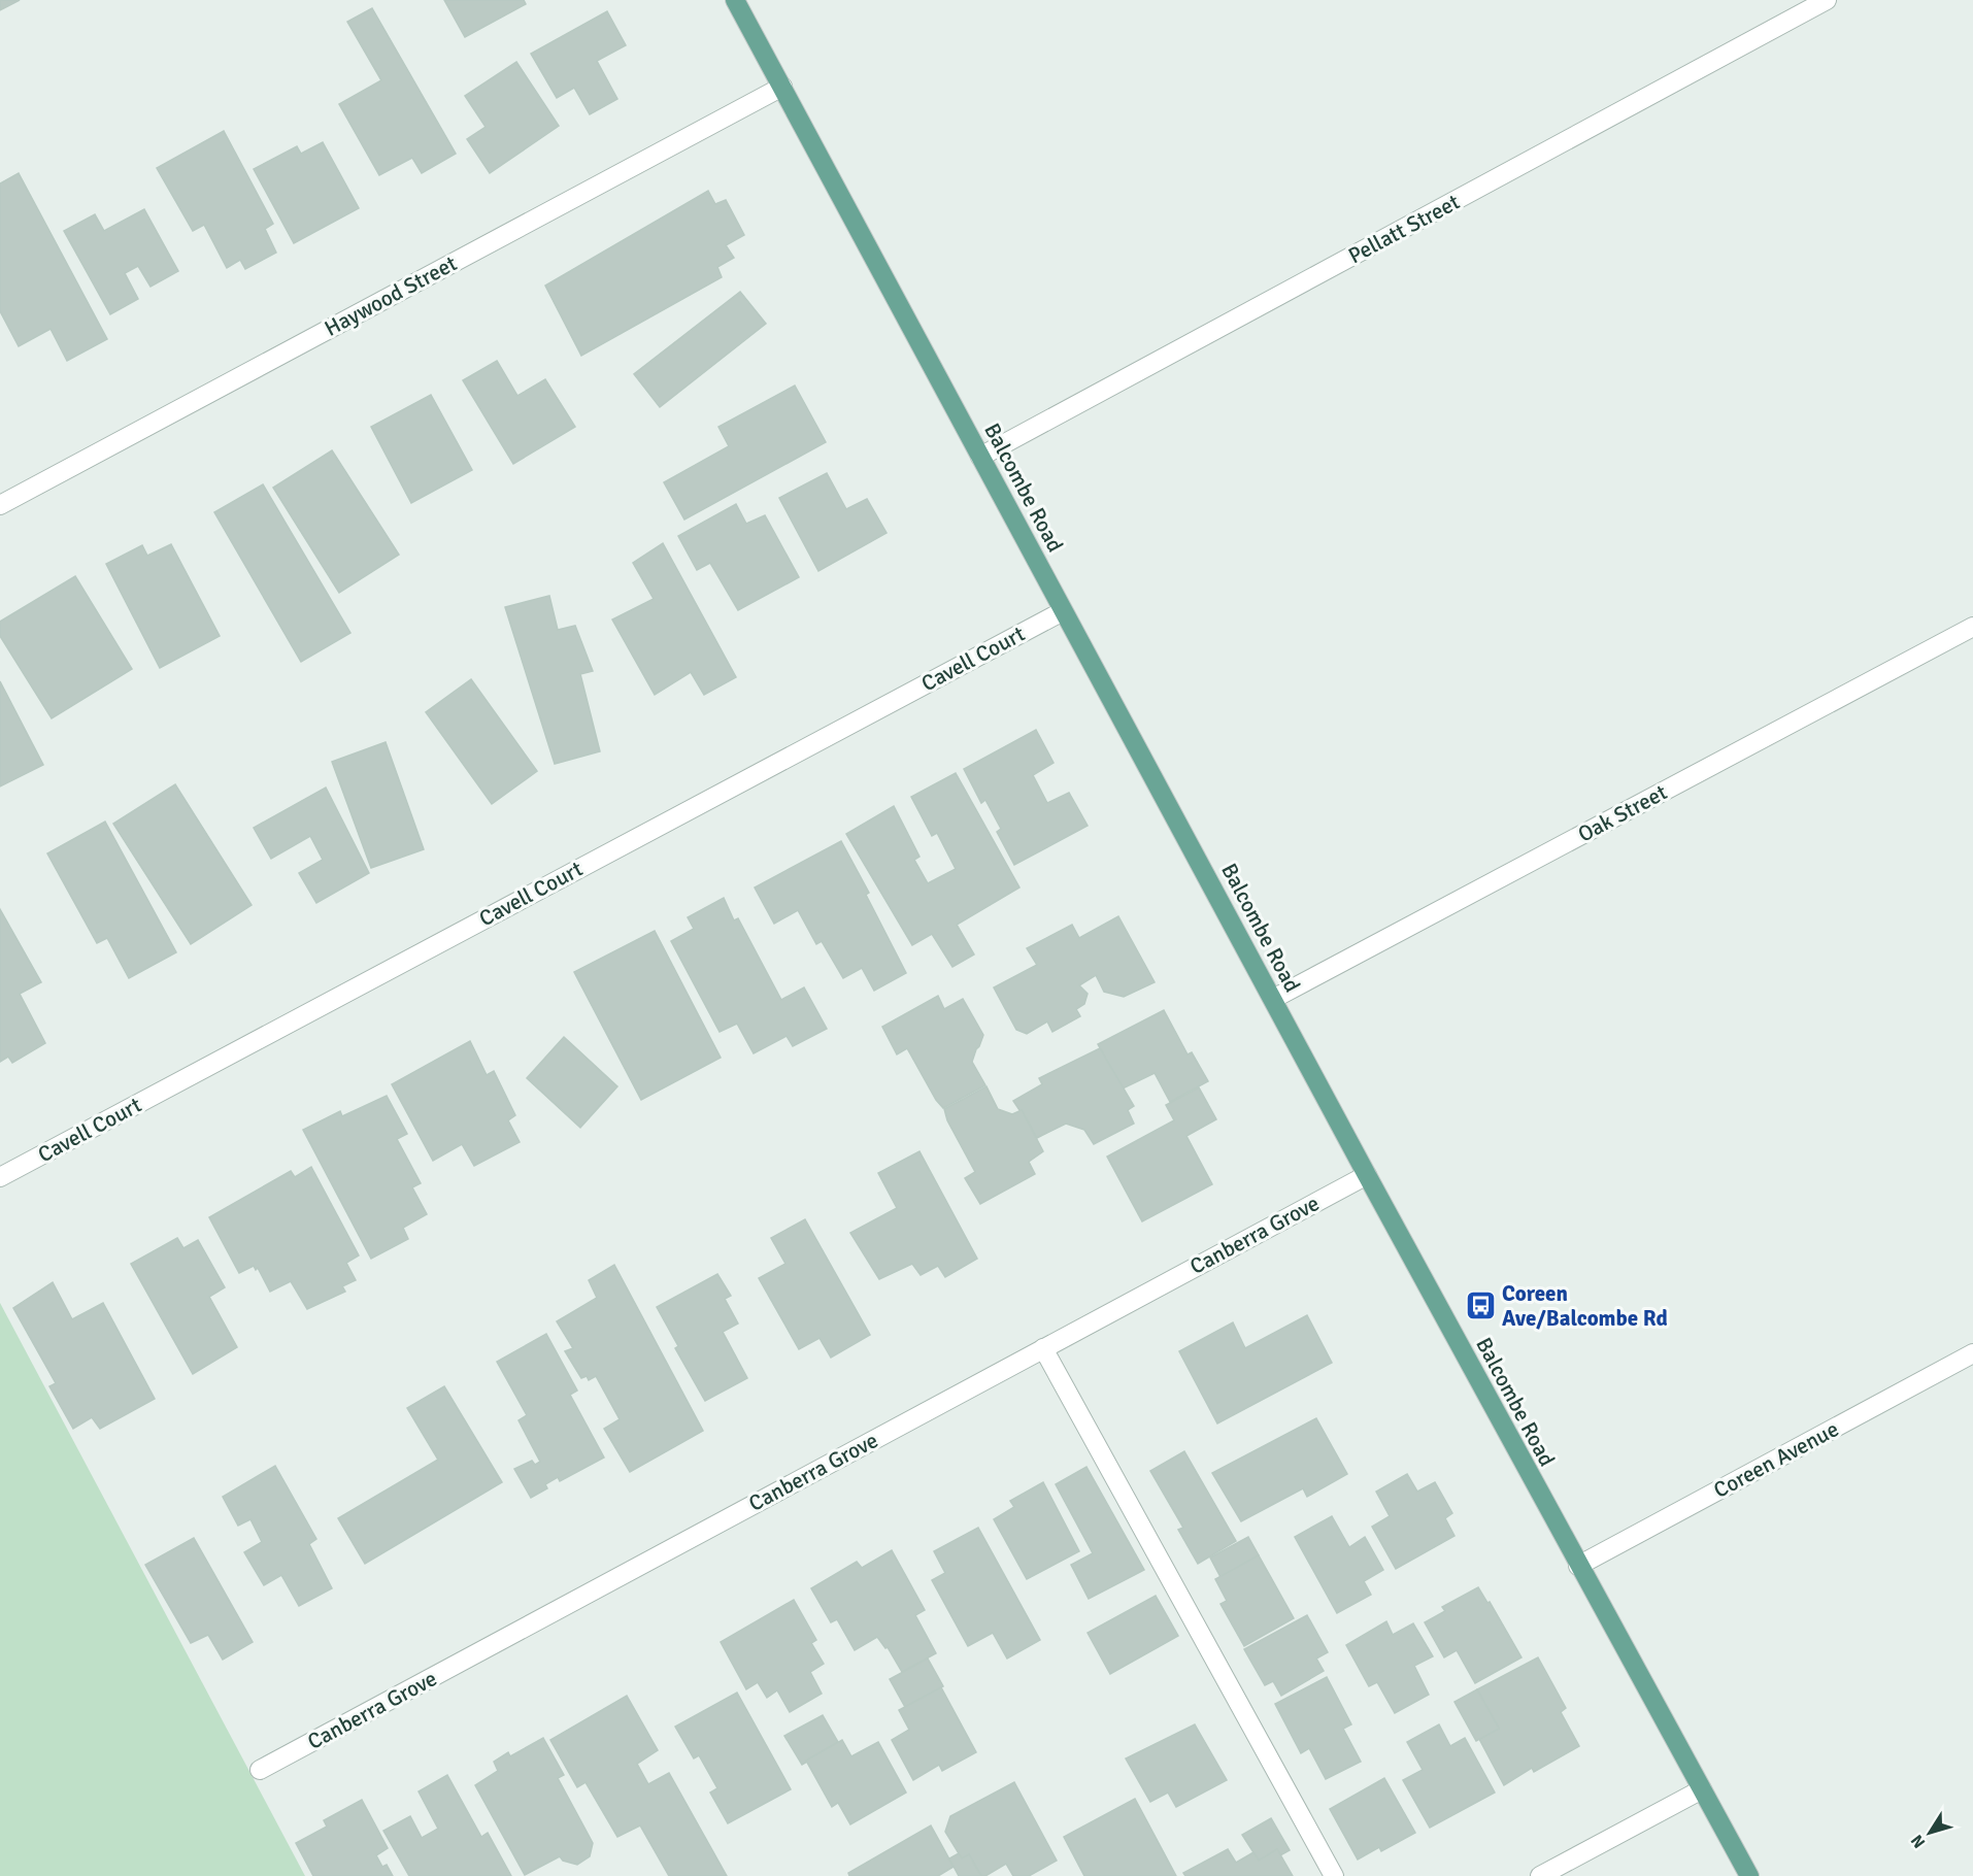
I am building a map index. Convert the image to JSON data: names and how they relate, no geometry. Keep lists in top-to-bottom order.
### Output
{
  "streets": {
    "main road": ["Balcombe Road"],
    "street": [
      "Pellatt Street",
      "Haywood Street",
      "Cavell Court",
      "Oak Street",
      "Canberra Grove",
      "Coreen Avenue"
    ]
  },
  "crossings": [
    ["Pellatt Street", "Balcombe Road"],
    ["Haywood Street", "Balcombe Road"],
    ["Balcombe Road", "Cavell Court"],
    ["Balcombe Road", "Oak Street"],
    ["Balcombe Road", "Canberra Grove"],
    ["Balcombe Road", "Coreen Avenue"]
  ],
  "places": {
    "bus stop": ["Coreen Ave/Balcombe Rd"]
  },
  "north": "bottom left"
}
